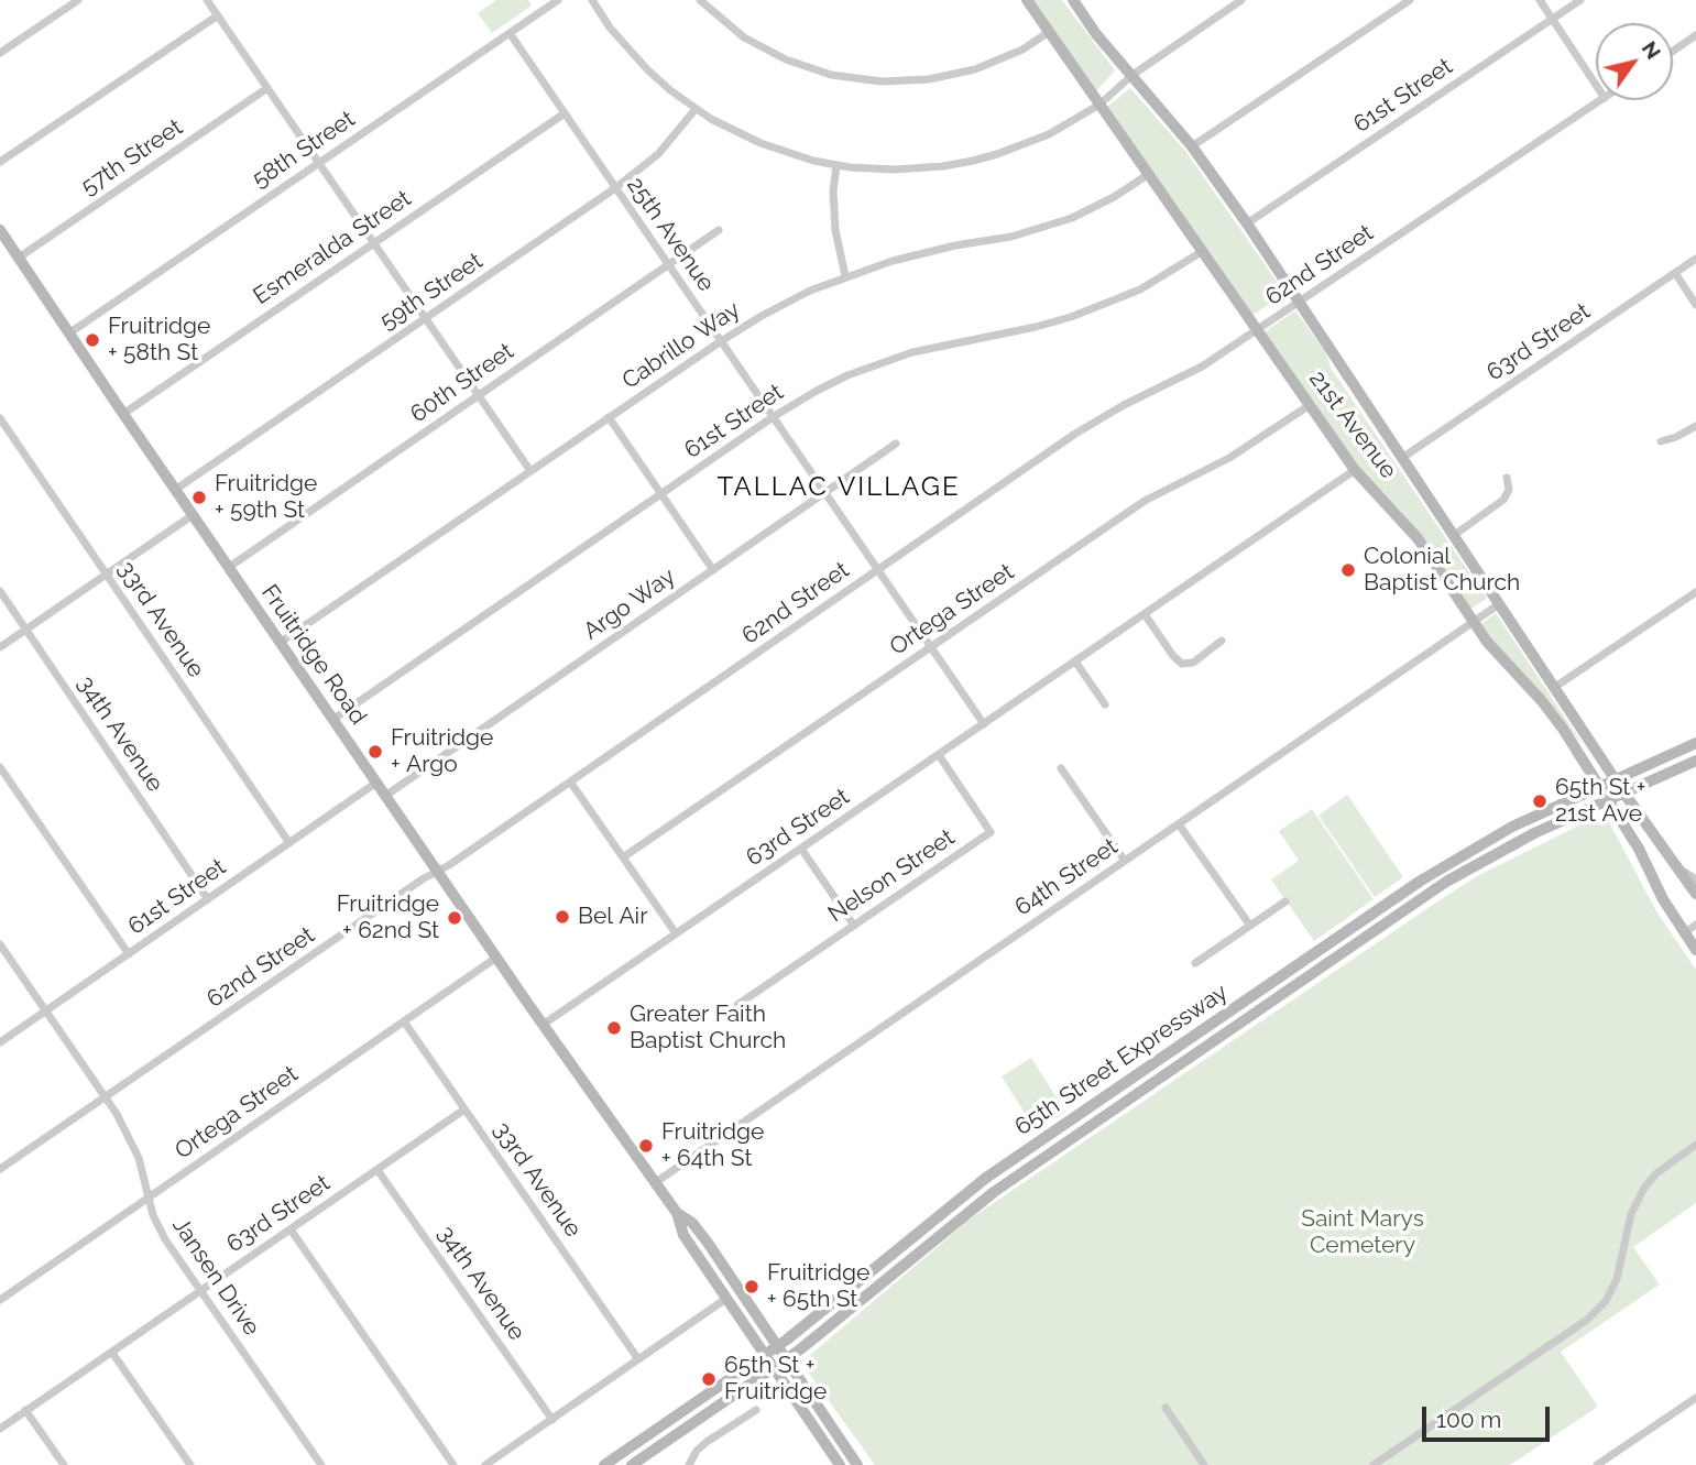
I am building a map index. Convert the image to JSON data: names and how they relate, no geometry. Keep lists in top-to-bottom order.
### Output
{
  "streets": {
    "main road": ["21st Avenue", "Fruitridge Road", "65th Street Expressway"],
    "street": [
      "61st Street",
      "58th Street",
      "57th Street",
      "25th Avenue",
      "Esmeralda Street",
      "62nd Street",
      "59th Street",
      "63rd Street",
      "Cabrillo Way",
      "60th Street",
      "Argo Way",
      "Ortega Street",
      "33rd Avenue",
      "34th Avenue",
      "Nelson Street",
      "64th Street",
      "Jansen Drive"
    ]
  },
  "crossings": [
    ["61st Street", "25th Avenue"],
    ["61st Street", "21st Avenue"],
    ["61st Street", "33rd Avenue"],
    ["61st Street", "Fruitridge Road"],
    ["61st Street", "34th Avenue"],
    ["61st Street", "Jansen Drive"],
    ["58th Street", "25th Avenue"],
    ["58th Street", "Fruitridge Road"],
    ["57th Street", "Fruitridge Road"],
    ["25th Avenue", "Esmeralda Street"],
    ["25th Avenue", "62nd Street"],
    ["25th Avenue", "59th Street"],
    ["25th Avenue", "63rd Street"],
    ["25th Avenue", "Cabrillo Way"],
    ["25th Avenue", "60th Street"],
    ["25th Avenue", "Argo Way"],
    ["25th Avenue", "Ortega Street"],
    ["Esmeralda Street", "Fruitridge Road"],
    ["62nd Street", "21st Avenue"],
    ["62nd Street", "Fruitridge Road"],
    ["62nd Street", "Jansen Drive"],
    ["59th Street", "Fruitridge Road"],
    ["63rd Street", "21st Avenue"],
    ["63rd Street", "33rd Avenue"],
    ["63rd Street", "Fruitridge Road"],
    ["63rd Street", "34th Avenue"],
    ["63rd Street", "Nelson Street"],
    ["63rd Street", "Jansen Drive"],
    ["Cabrillo Way", "21st Avenue"],
    ["Cabrillo Way", "Fruitridge Road"],
    ["60th Street", "Fruitridge Road"],
    ["21st Avenue", "Ortega Street"],
    ["21st Avenue", "64th Street"],
    ["21st Avenue", "65th Street Expressway"],
    ["Argo Way", "Fruitridge Road"],
    ["Ortega Street", "33rd Avenue"],
    ["Ortega Street", "Fruitridge Road"],
    ["Ortega Street", "Jansen Drive"],
    ["Fruitridge Road", "64th Street"],
    ["Fruitridge Road", "65th Street Expressway"]
  ],
  "districts": ["TALLAC VILLAGE"],
  "parks": ["Saint Marys Cemetery"],
  "places": [
    "Fruitridge + 58th St",
    "Fruitridge + 59th St",
    "Colonial Baptist Church",
    "Fruitridge + Argo",
    "65th St + 21st Ave",
    "Bel Air",
    "Fruitridge + 62nd St",
    "Greater Faith Baptist Church",
    "Fruitridge + 64th St",
    "Fruitridge + 65th St",
    "65th St + Fruitridge"
  ],
  "scale_bar": "100 m",
  "north": "top right"
}
